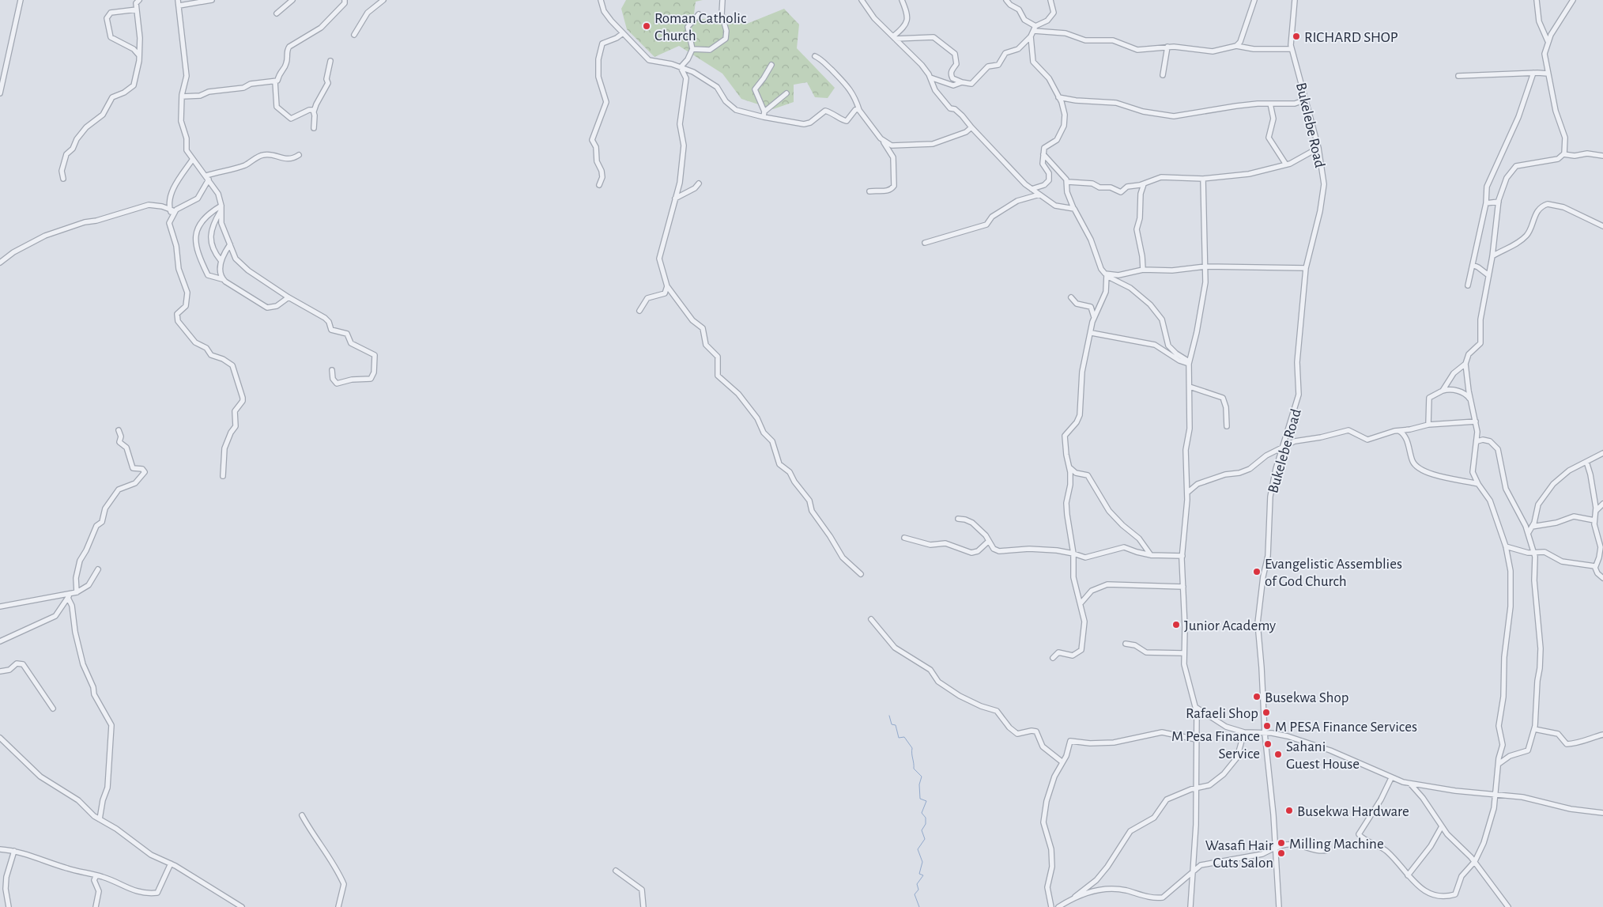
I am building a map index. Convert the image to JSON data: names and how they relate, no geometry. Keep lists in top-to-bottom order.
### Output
{
  "streets": {
    "street": ["Bukelebe Road"]
  },
  "places": [
    "Roman Catholic Church",
    "RICHARD SHOP",
    "Evangelistic Assemblies of God Church",
    "Junior Academy",
    "Busekwa Shop",
    "Rafaeli Shop",
    "M PESA Finance Services",
    "M Pesa Finance Service",
    "Sahani Guest House",
    "Busekwa Hardware",
    "Milling Machine",
    "Wasafi Hair Cuts Salon"
  ]
}
